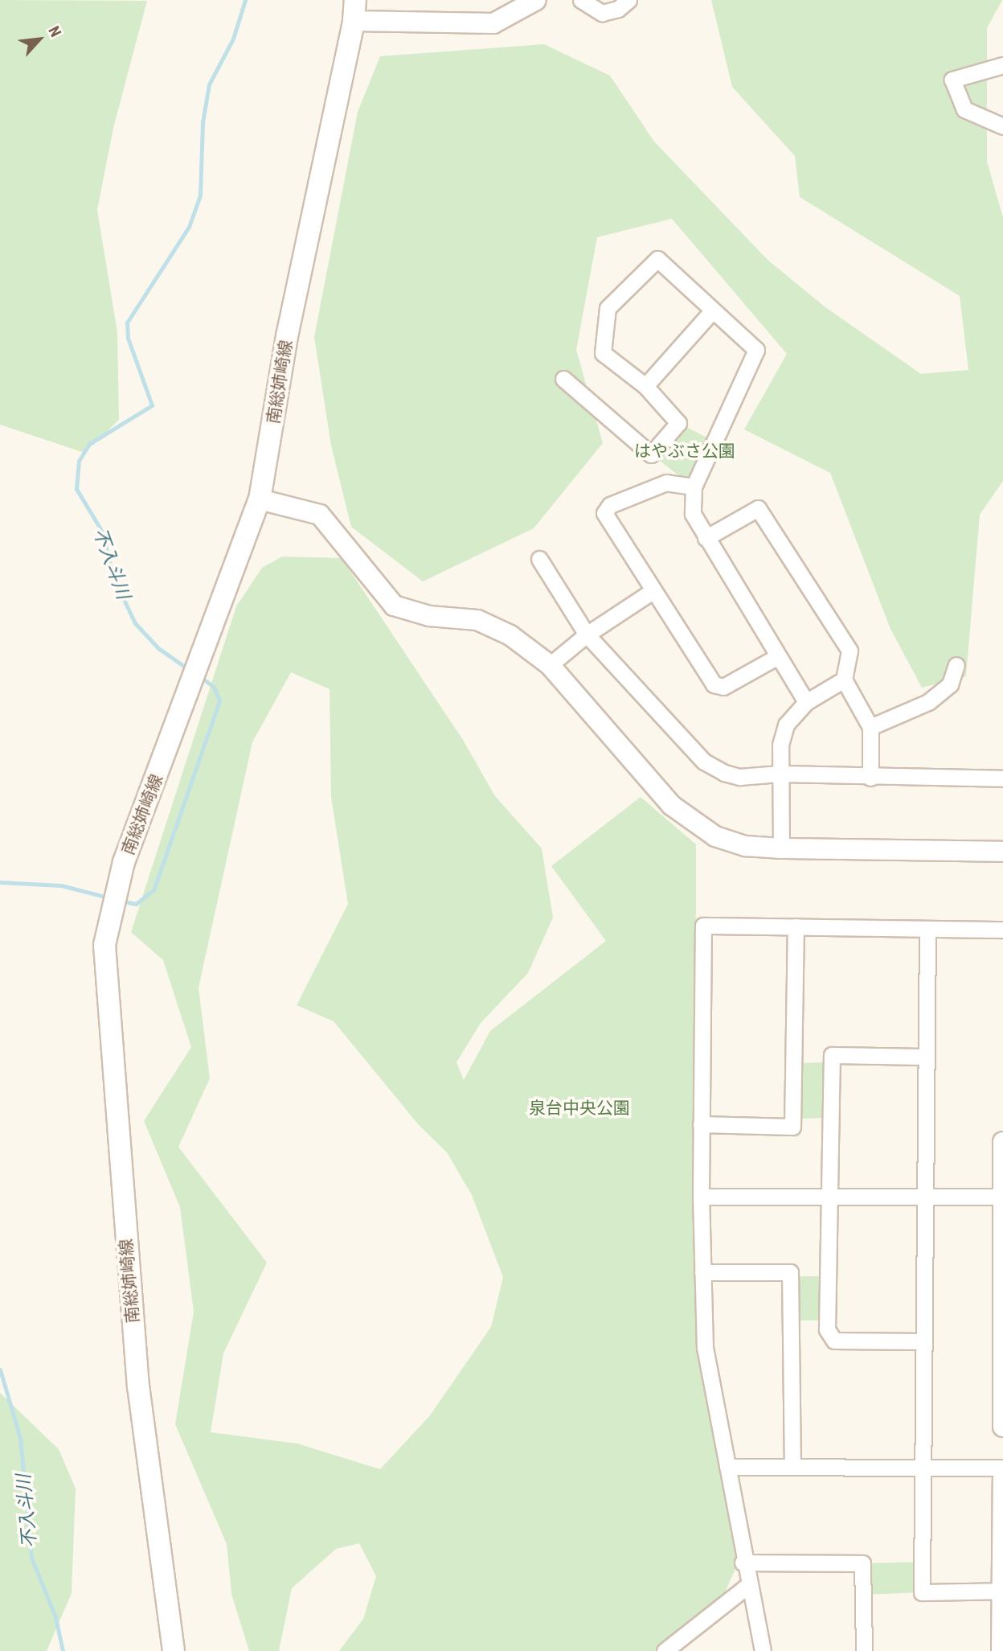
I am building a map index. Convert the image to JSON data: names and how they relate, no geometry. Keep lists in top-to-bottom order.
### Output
{
  "streets": {
    "main road": ["南総姉崎線"]
  },
  "water": ["不入斗川"],
  "parks": ["はやぶさ公園", "泉台中央公園"],
  "north": "top right"
}
